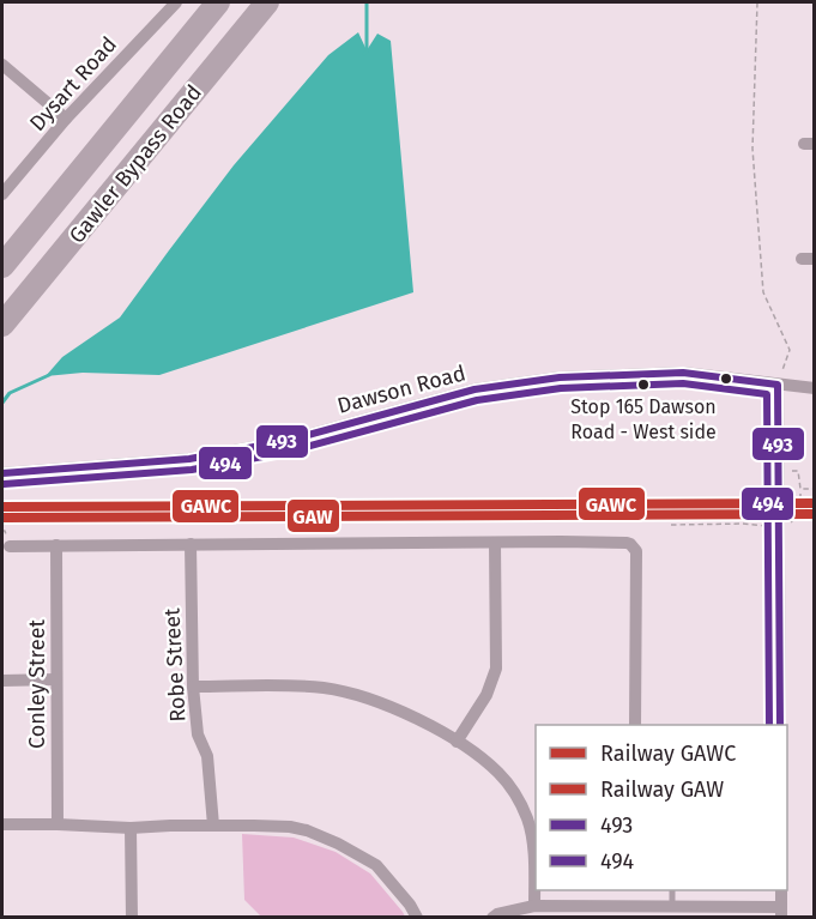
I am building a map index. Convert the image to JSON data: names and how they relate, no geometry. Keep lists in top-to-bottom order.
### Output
{
  "streets": {
    "highway": ["Gawler Bypass Road"],
    "street": [
      "Dysart Road",
      "Dawson Road",
      "Robe Street",
      "Conley Street"
    ]
  },
  "places": ["Stop 165 Dawson Road - West side"],
  "lines": [
    "transit line 493",
    "transit line 494",
    "rail line GAWC",
    "rail line GAW"
  ],
  "legend": [
    "Railway GAWC",
    "Railway GAW",
    "493",
    "494"
  ]
}
